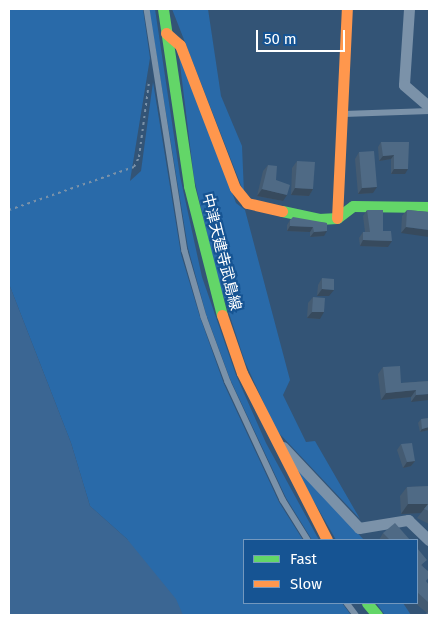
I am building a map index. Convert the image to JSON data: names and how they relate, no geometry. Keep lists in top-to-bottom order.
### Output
{
  "streets": {
    "street": ["中津天建寺武島線"]
  },
  "legend": ["Fast", "Slow"],
  "scale_bar": "50 m"
}
